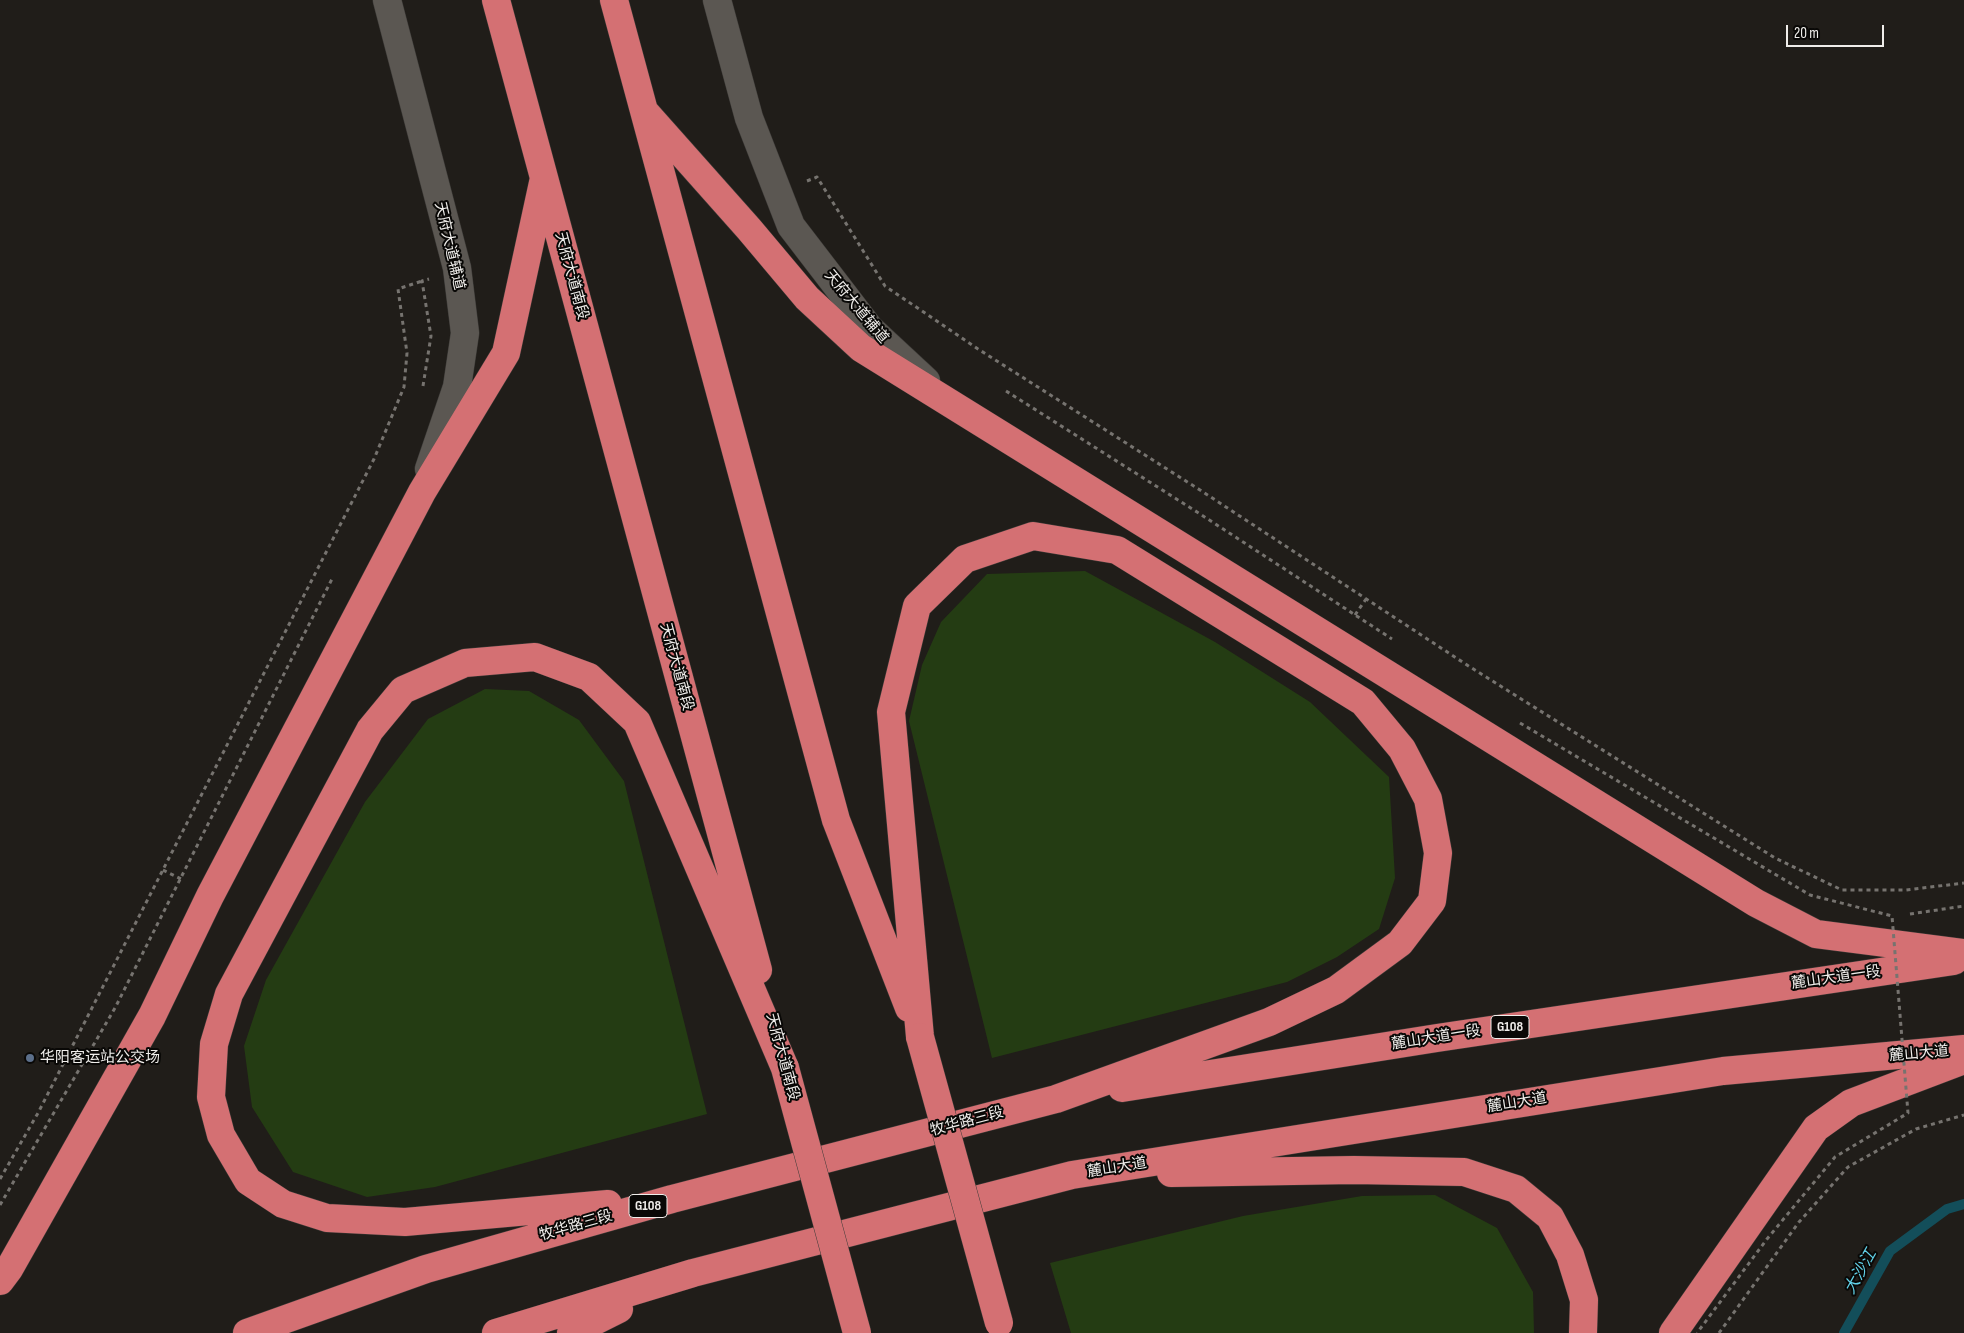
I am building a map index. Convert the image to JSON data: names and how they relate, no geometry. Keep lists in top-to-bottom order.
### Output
{
  "streets": {
    "highway": [
      "天府大道南段",
      "麓山大道一段",
      "G108",
      "麓山大道",
      "牧华路三段"
    ],
    "street": ["天府大道辅道"]
  },
  "crossings": [
    ["麓山大道一段", "牧华路三段"]
  ],
  "water": ["大沙江"],
  "places": ["华阳客运站公交场"],
  "scale_bar": "20 m"
}
